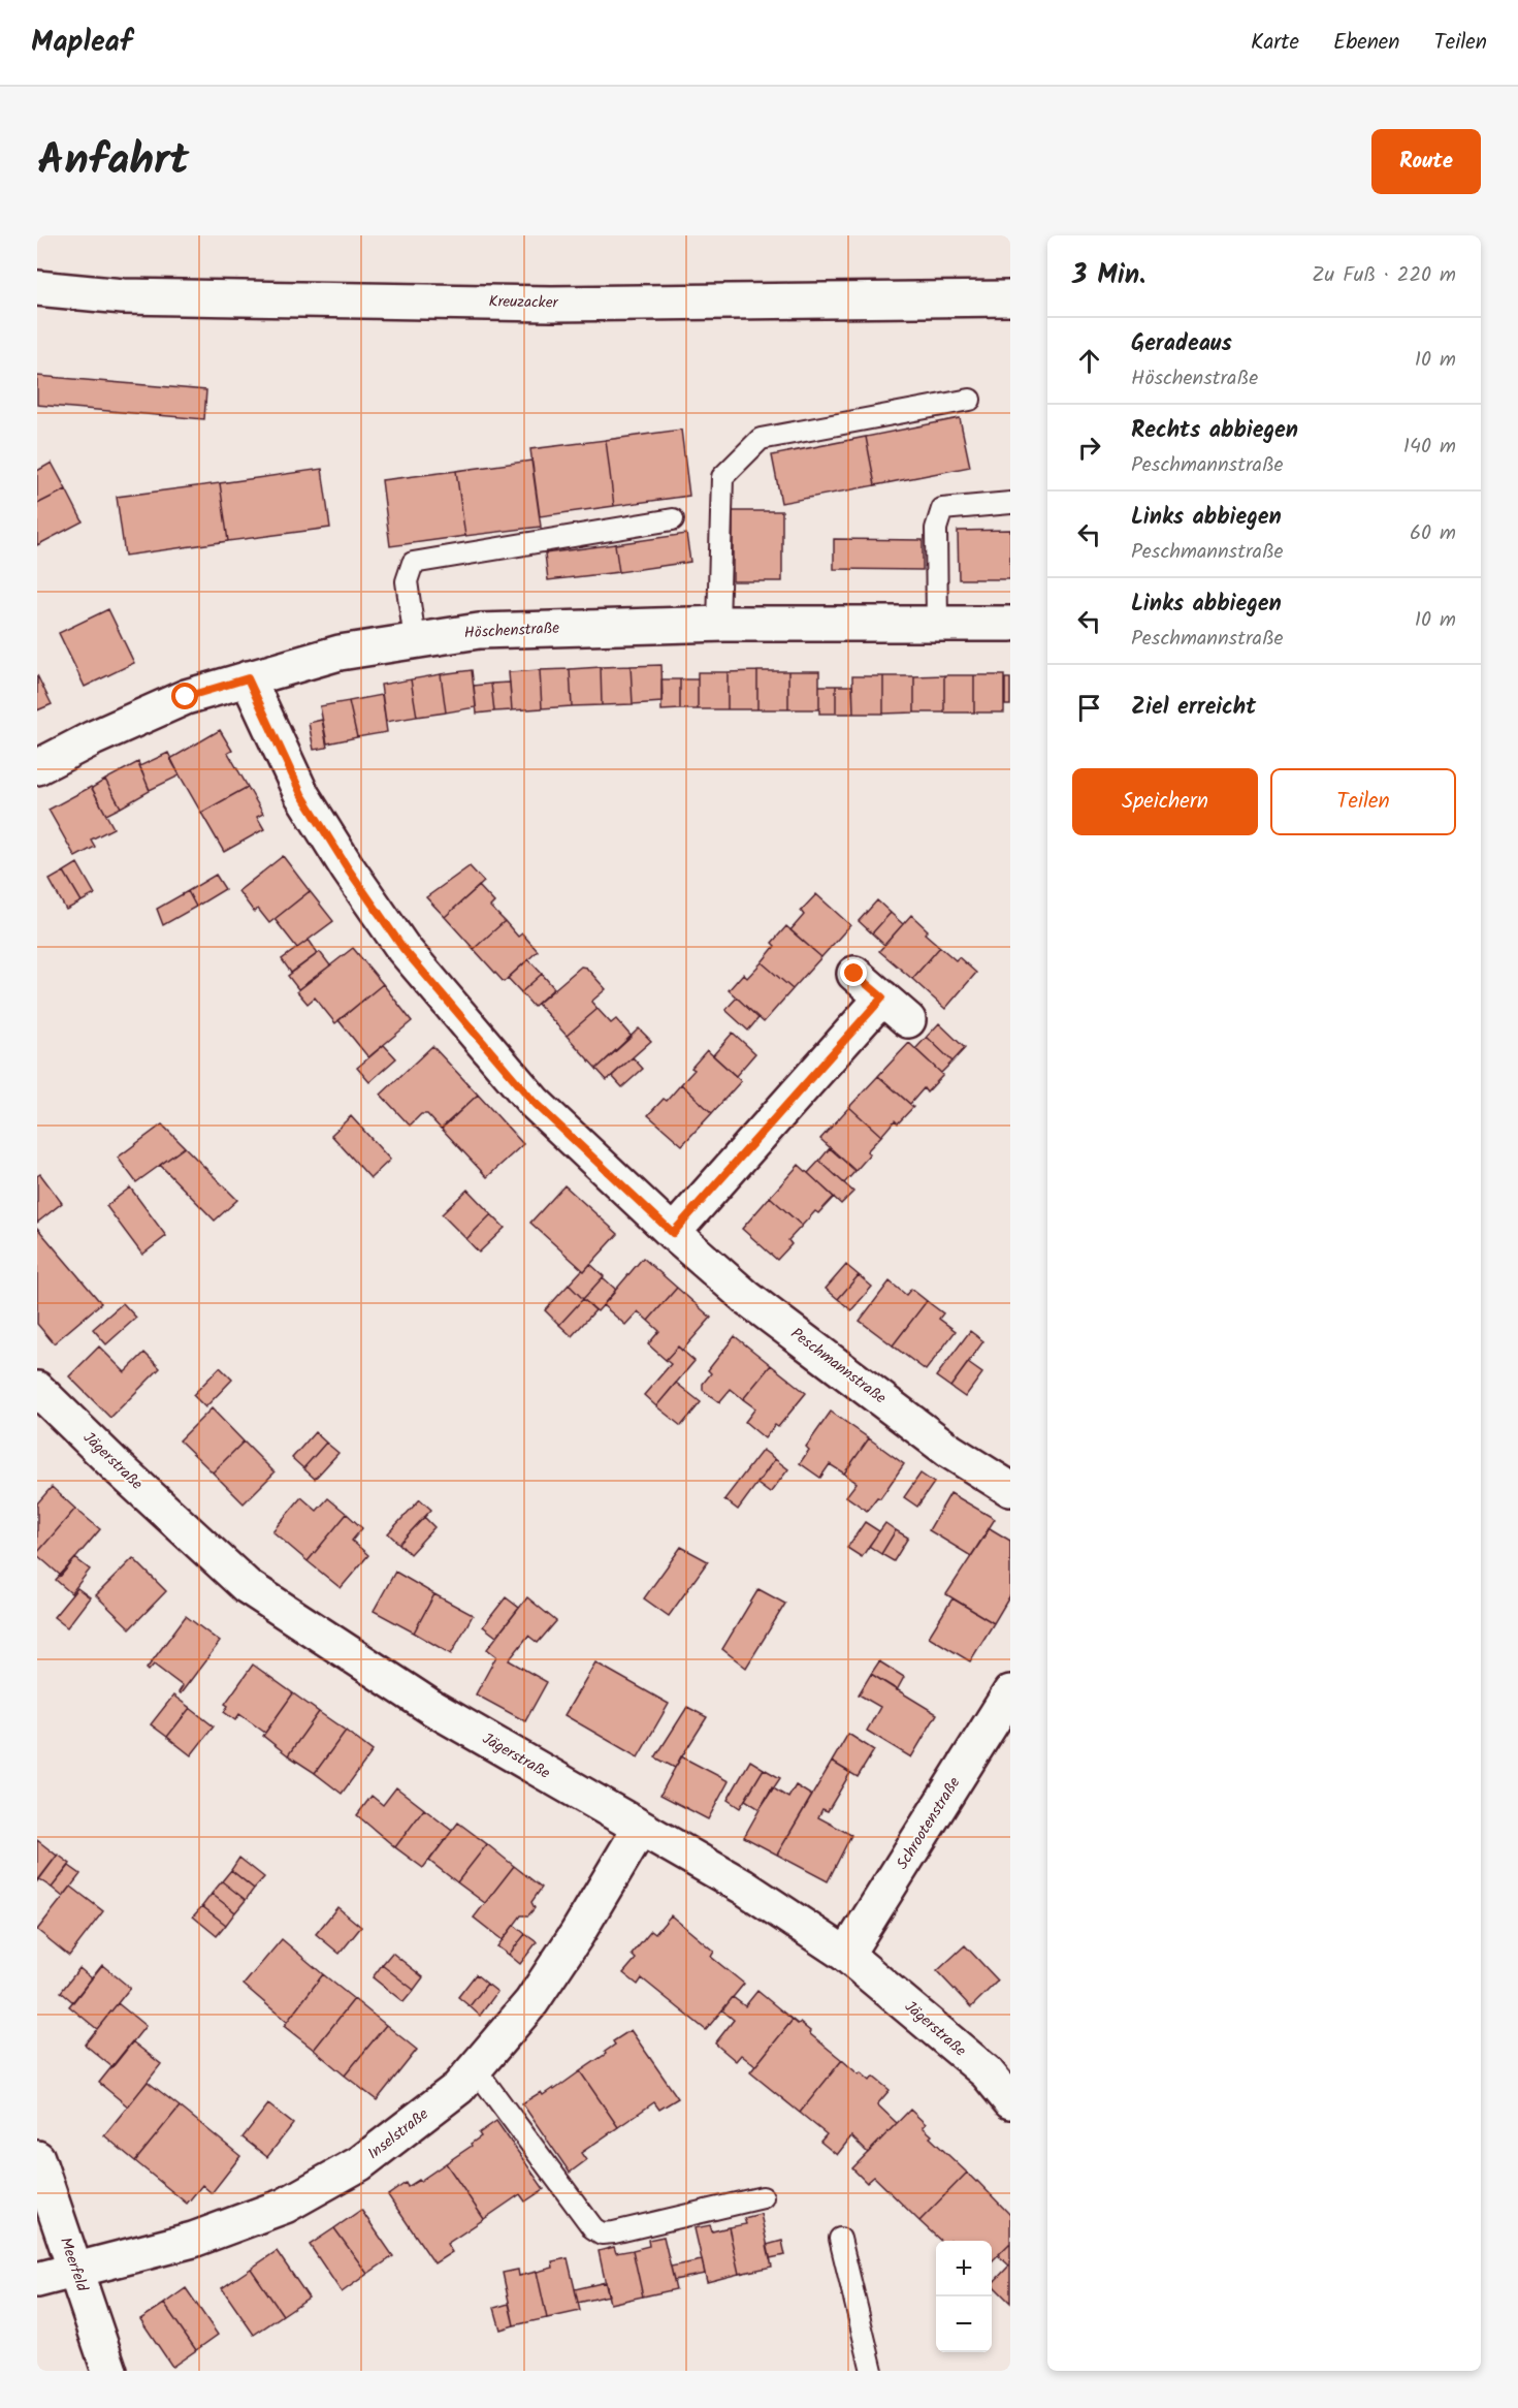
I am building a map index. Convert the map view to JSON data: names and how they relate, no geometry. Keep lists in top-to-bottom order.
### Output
{
  "streets": {
    "street": [
      "Kreuzacker",
      "Höschenstraße",
      "Peschmannstraße",
      "Jägerstraße",
      "Schrootenstraße",
      "Inselstraße",
      "Meerfeld"
    ]
  },
  "crossings": [
    ["Höschenstraße", "Peschmannstraße"],
    ["Jägerstraße", "Schrootenstraße"],
    ["Jägerstraße", "Inselstraße"],
    ["Inselstraße", "Meerfeld"]
  ],
  "page": {
    "header": "Mapleaf",
    "nav": ["Karte", "Ebenen", "Teilen"],
    "title": "Anfahrt",
    "buttons": [
      "Route",
      ["Speichern", "Teilen"]
    ],
    "heading": ["3 Min.", "Zu Fuß · 220 m"],
    "list": [
      ["Geradeaus", "Höschenstraße", "10 m"],
      ["Rechts abbiegen", "Peschmannstraße", "140 m"],
      ["Links abbiegen", "Peschmannstraße", "60 m"],
      ["Links abbiegen", "Peschmannstraße", "10 m"],
      "Ziel erreicht"
    ],
    "map_buttons": ["+", "−"]
  }
}
